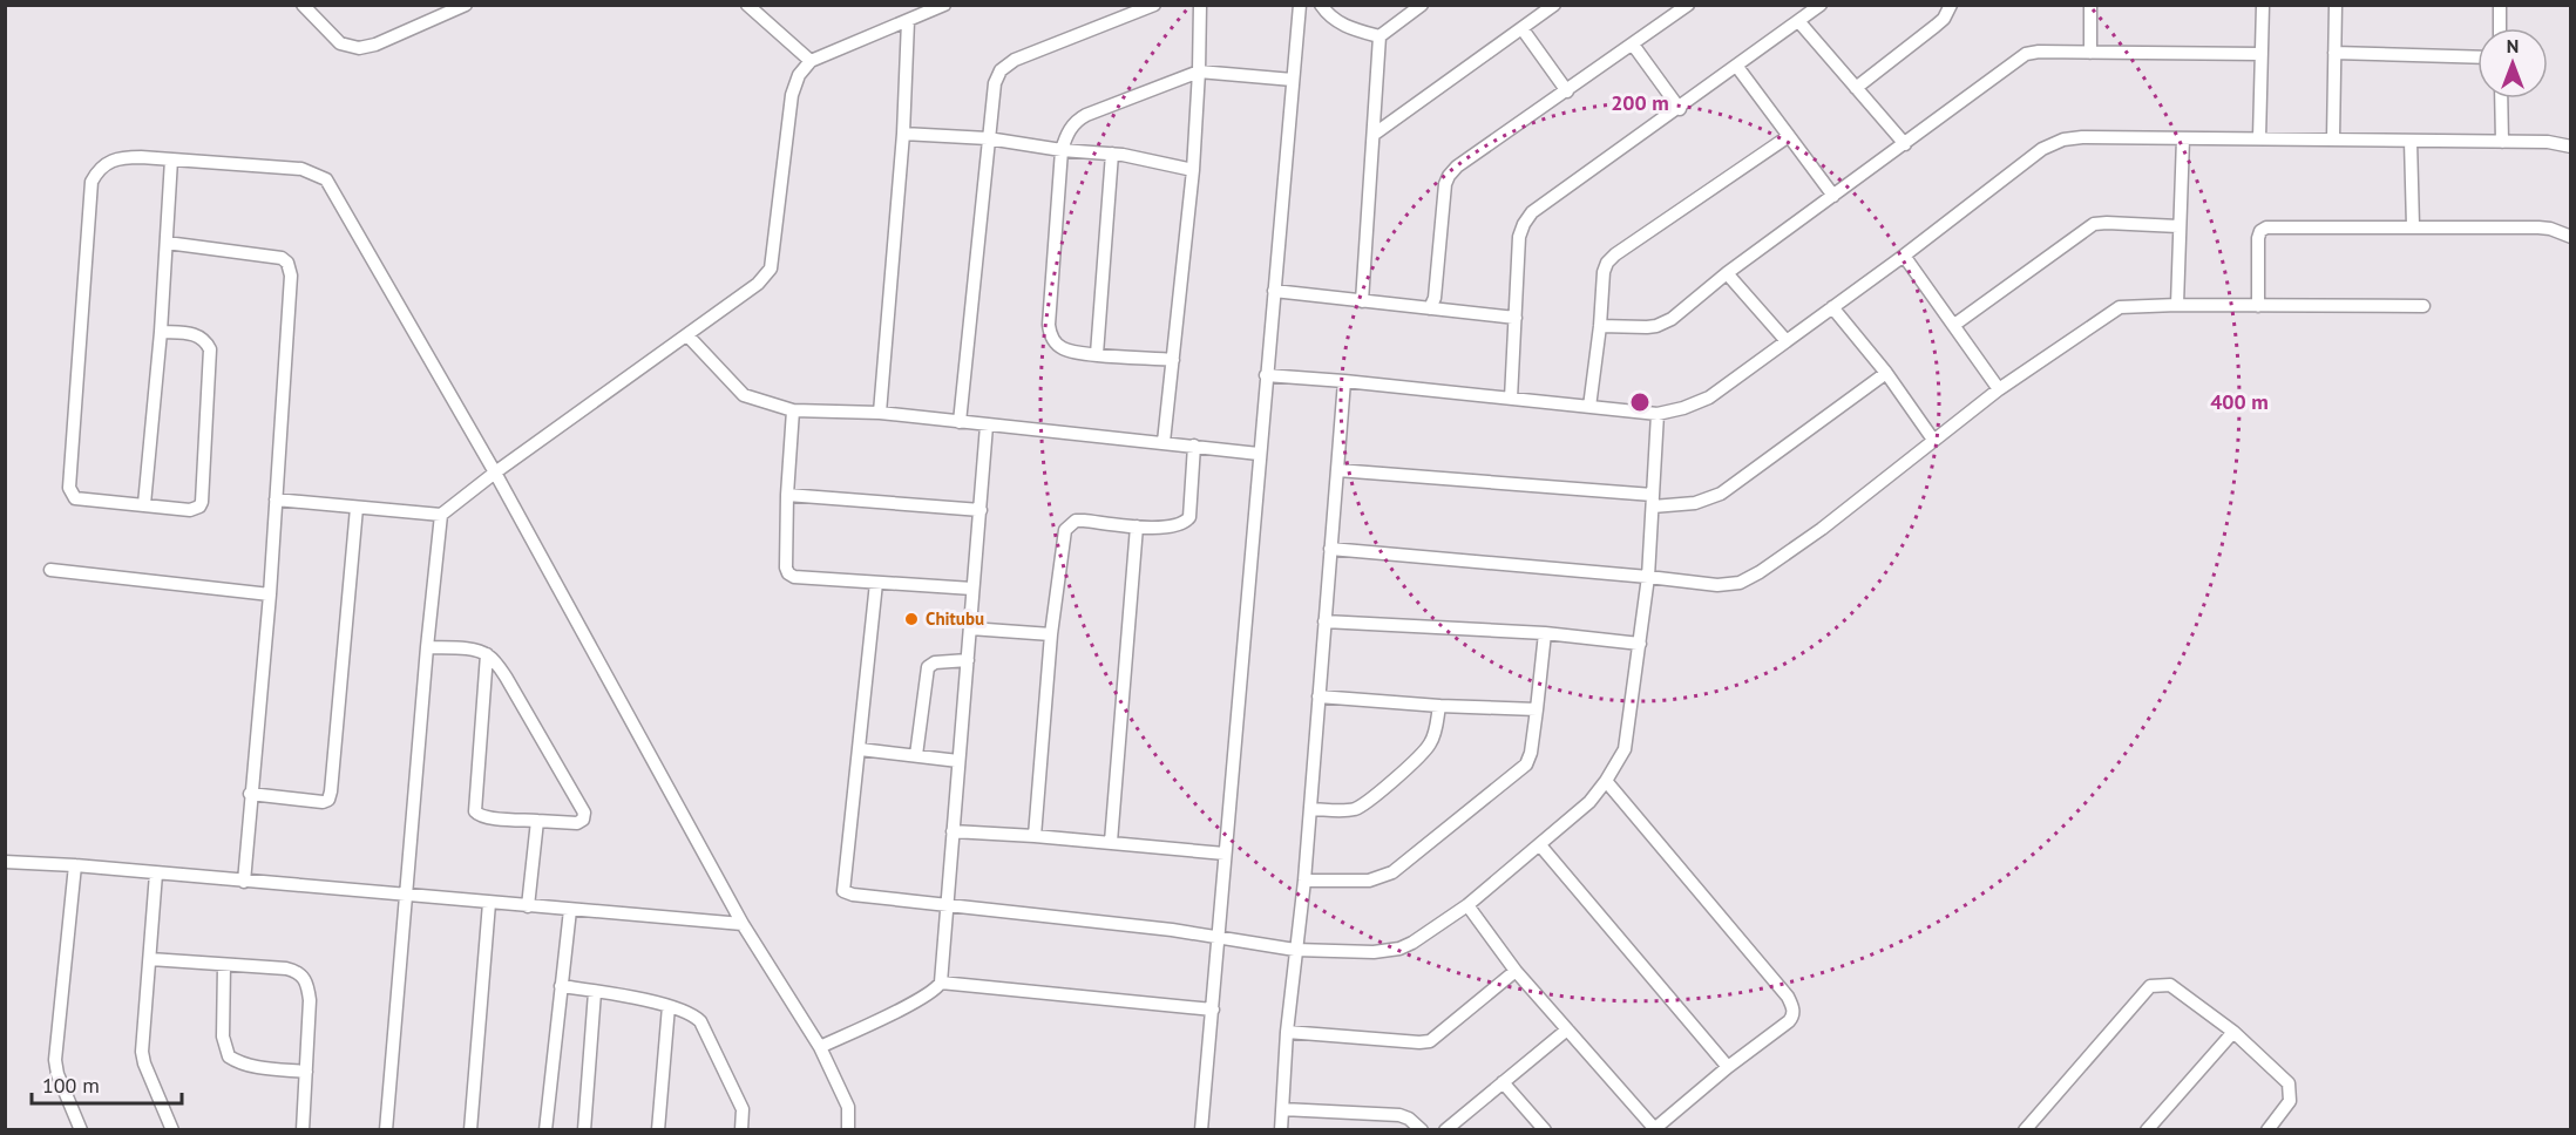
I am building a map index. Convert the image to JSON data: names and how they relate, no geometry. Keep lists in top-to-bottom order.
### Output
{
  "places": ["Chitubu"],
  "scale_bar": "100 m",
  "north": "top",
  "rings": ["200 m", "400 m"]
}
